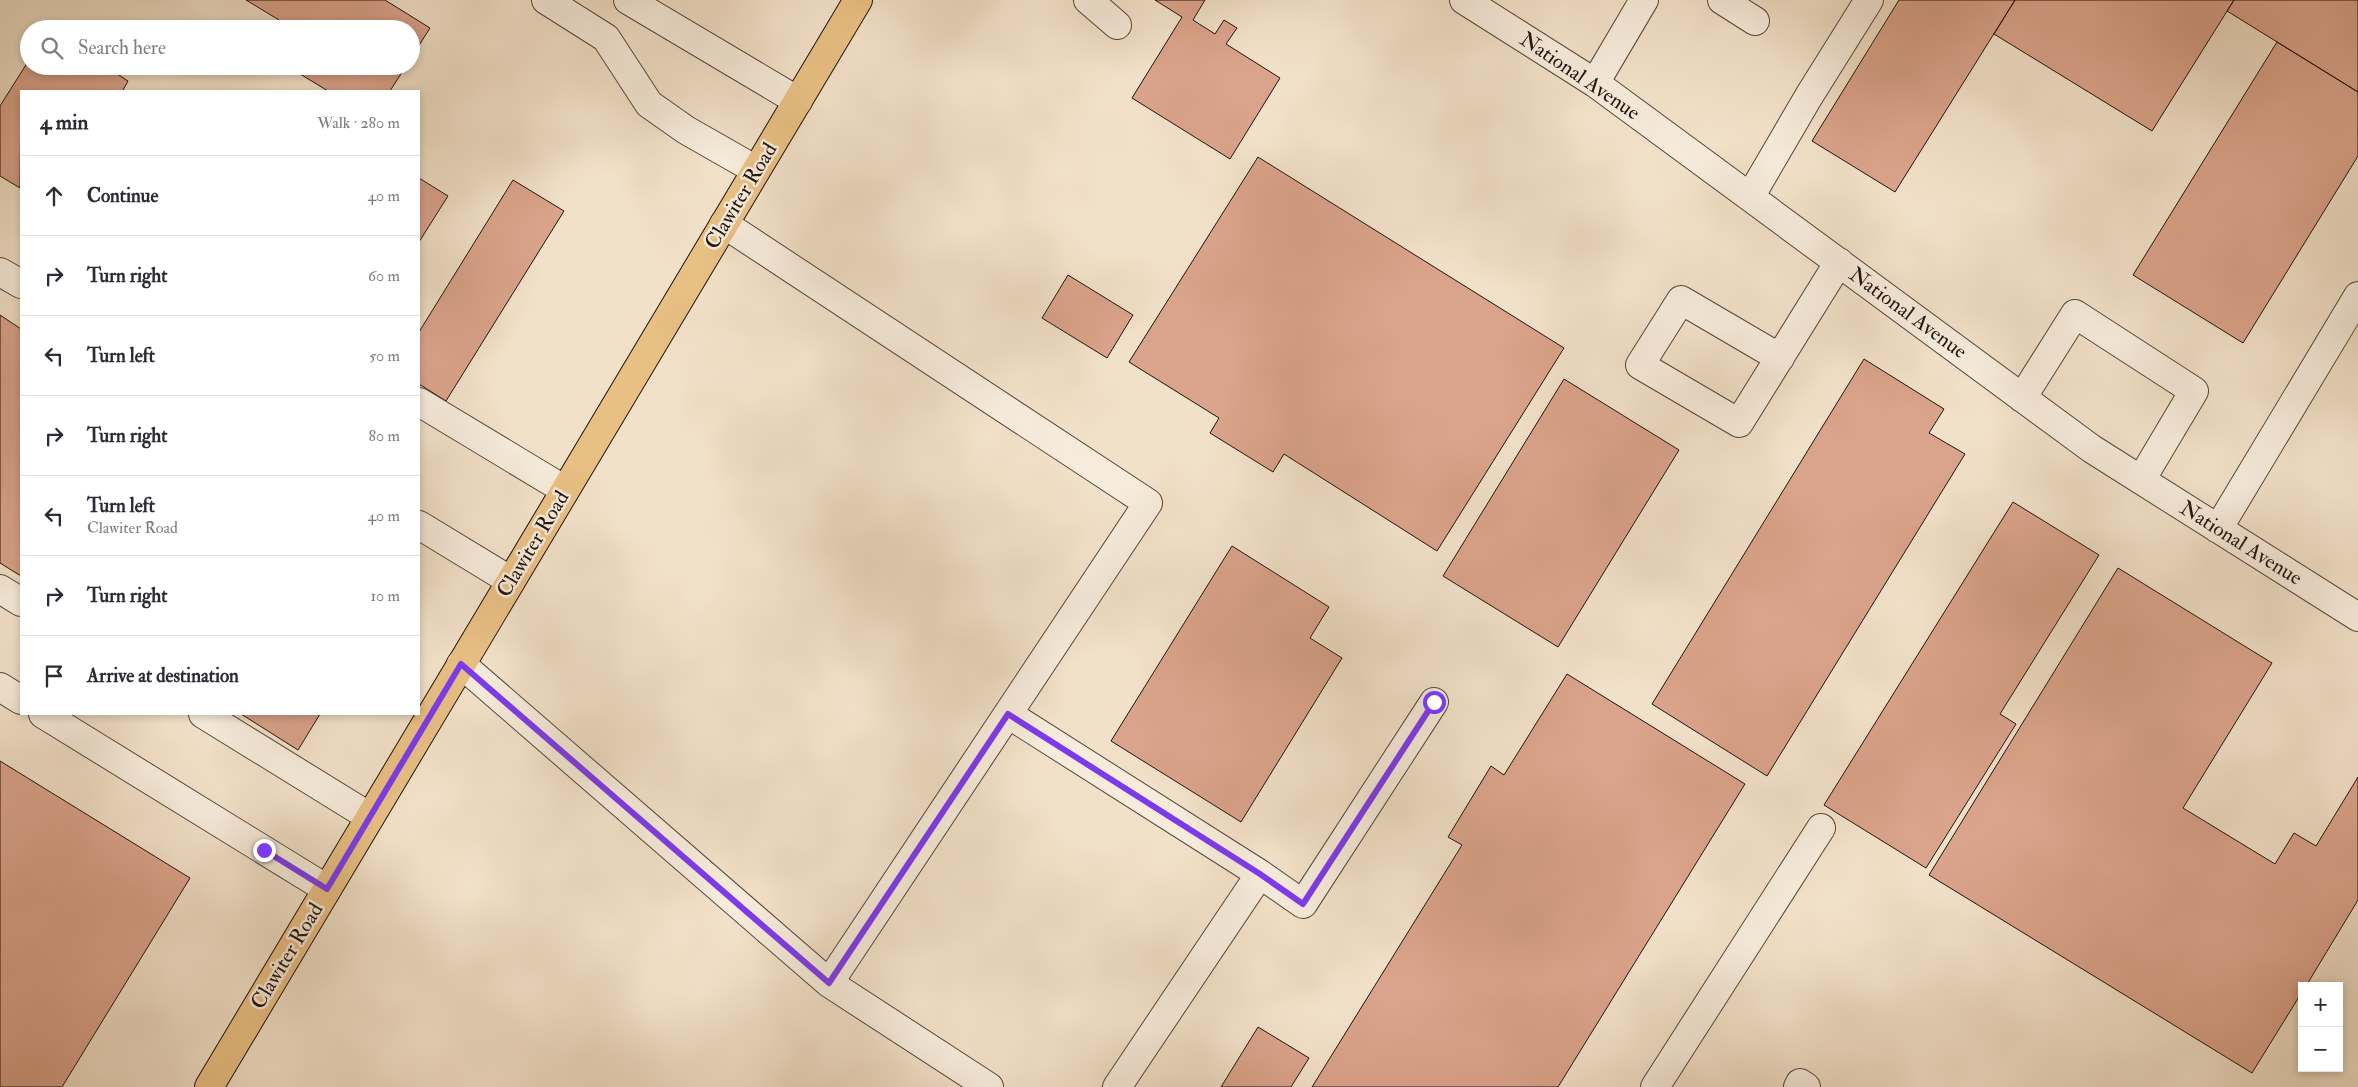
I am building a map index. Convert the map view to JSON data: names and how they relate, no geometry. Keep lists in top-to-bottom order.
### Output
{
  "streets": {
    "main road": ["Clawiter Road"],
    "street": ["National Avenue"]
  },
  "page": {
    "search": "Search here",
    "heading": ["4 min", "Walk · 280 m"],
    "list": [
      ["Continue", "40 m"],
      ["Turn right", "60 m"],
      ["Turn left", "50 m"],
      ["Turn right", "80 m"],
      ["Turn left", "Clawiter Road", "40 m"],
      ["Turn right", "10 m"],
      "Arrive at destination"
    ],
    "map_buttons": ["+", "−"]
  }
}
